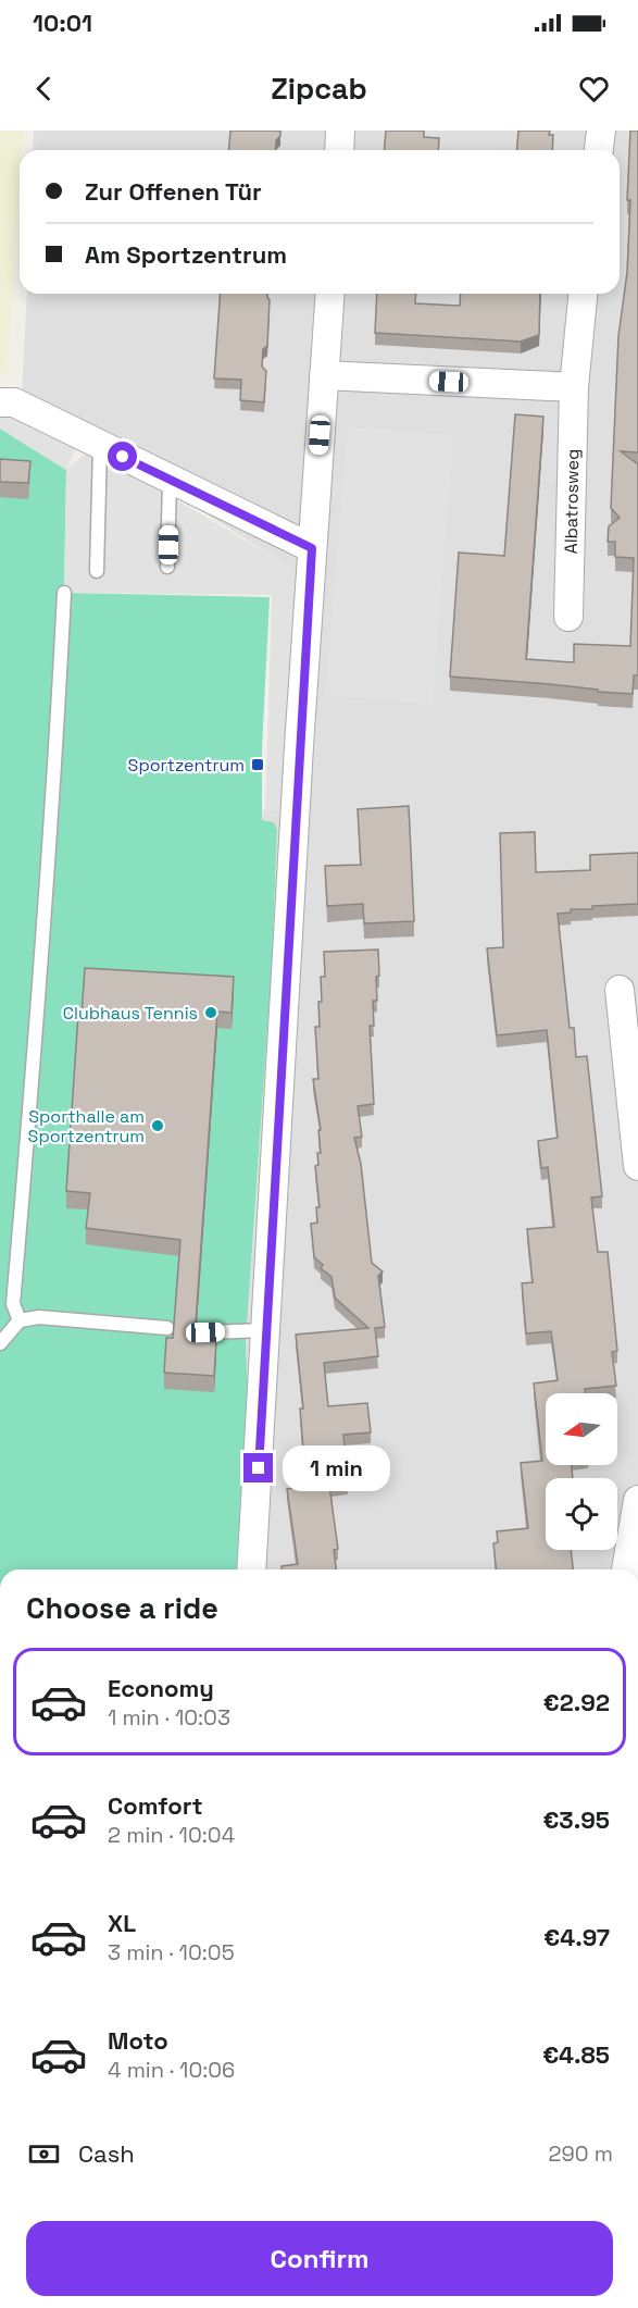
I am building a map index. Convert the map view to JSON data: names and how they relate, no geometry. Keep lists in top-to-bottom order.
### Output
{
  "streets": {
    "street": ["Albatrosweg"]
  },
  "places": {
    "transit": ["Sportzentrum"],
    "other": ["Clubhaus Tennis", "Sporthalle am Sportzentrum"]
  },
  "north": "left",
  "page": {
    "status": "10:01",
    "header": "Zipcab",
    "banner": ["Zur Offenen Tür", "Am Sportzentrum"],
    "bubble": "1 min",
    "heading": "Choose a ride",
    "list": [
      {
        "name": "Economy",
        "note": "1 min · 10:03",
        "value": "€2.92"
      },
      {
        "name": "Comfort",
        "note": "2 min · 10:04",
        "value": "€3.95"
      },
      {
        "name": "XL",
        "note": "3 min · 10:05",
        "value": "€4.97"
      },
      {
        "name": "Moto",
        "note": "4 min · 10:06",
        "value": "€4.85"
      }
    ],
    "pay": ["Cash", "290 m"],
    "buttons": "Confirm"
  }
}
